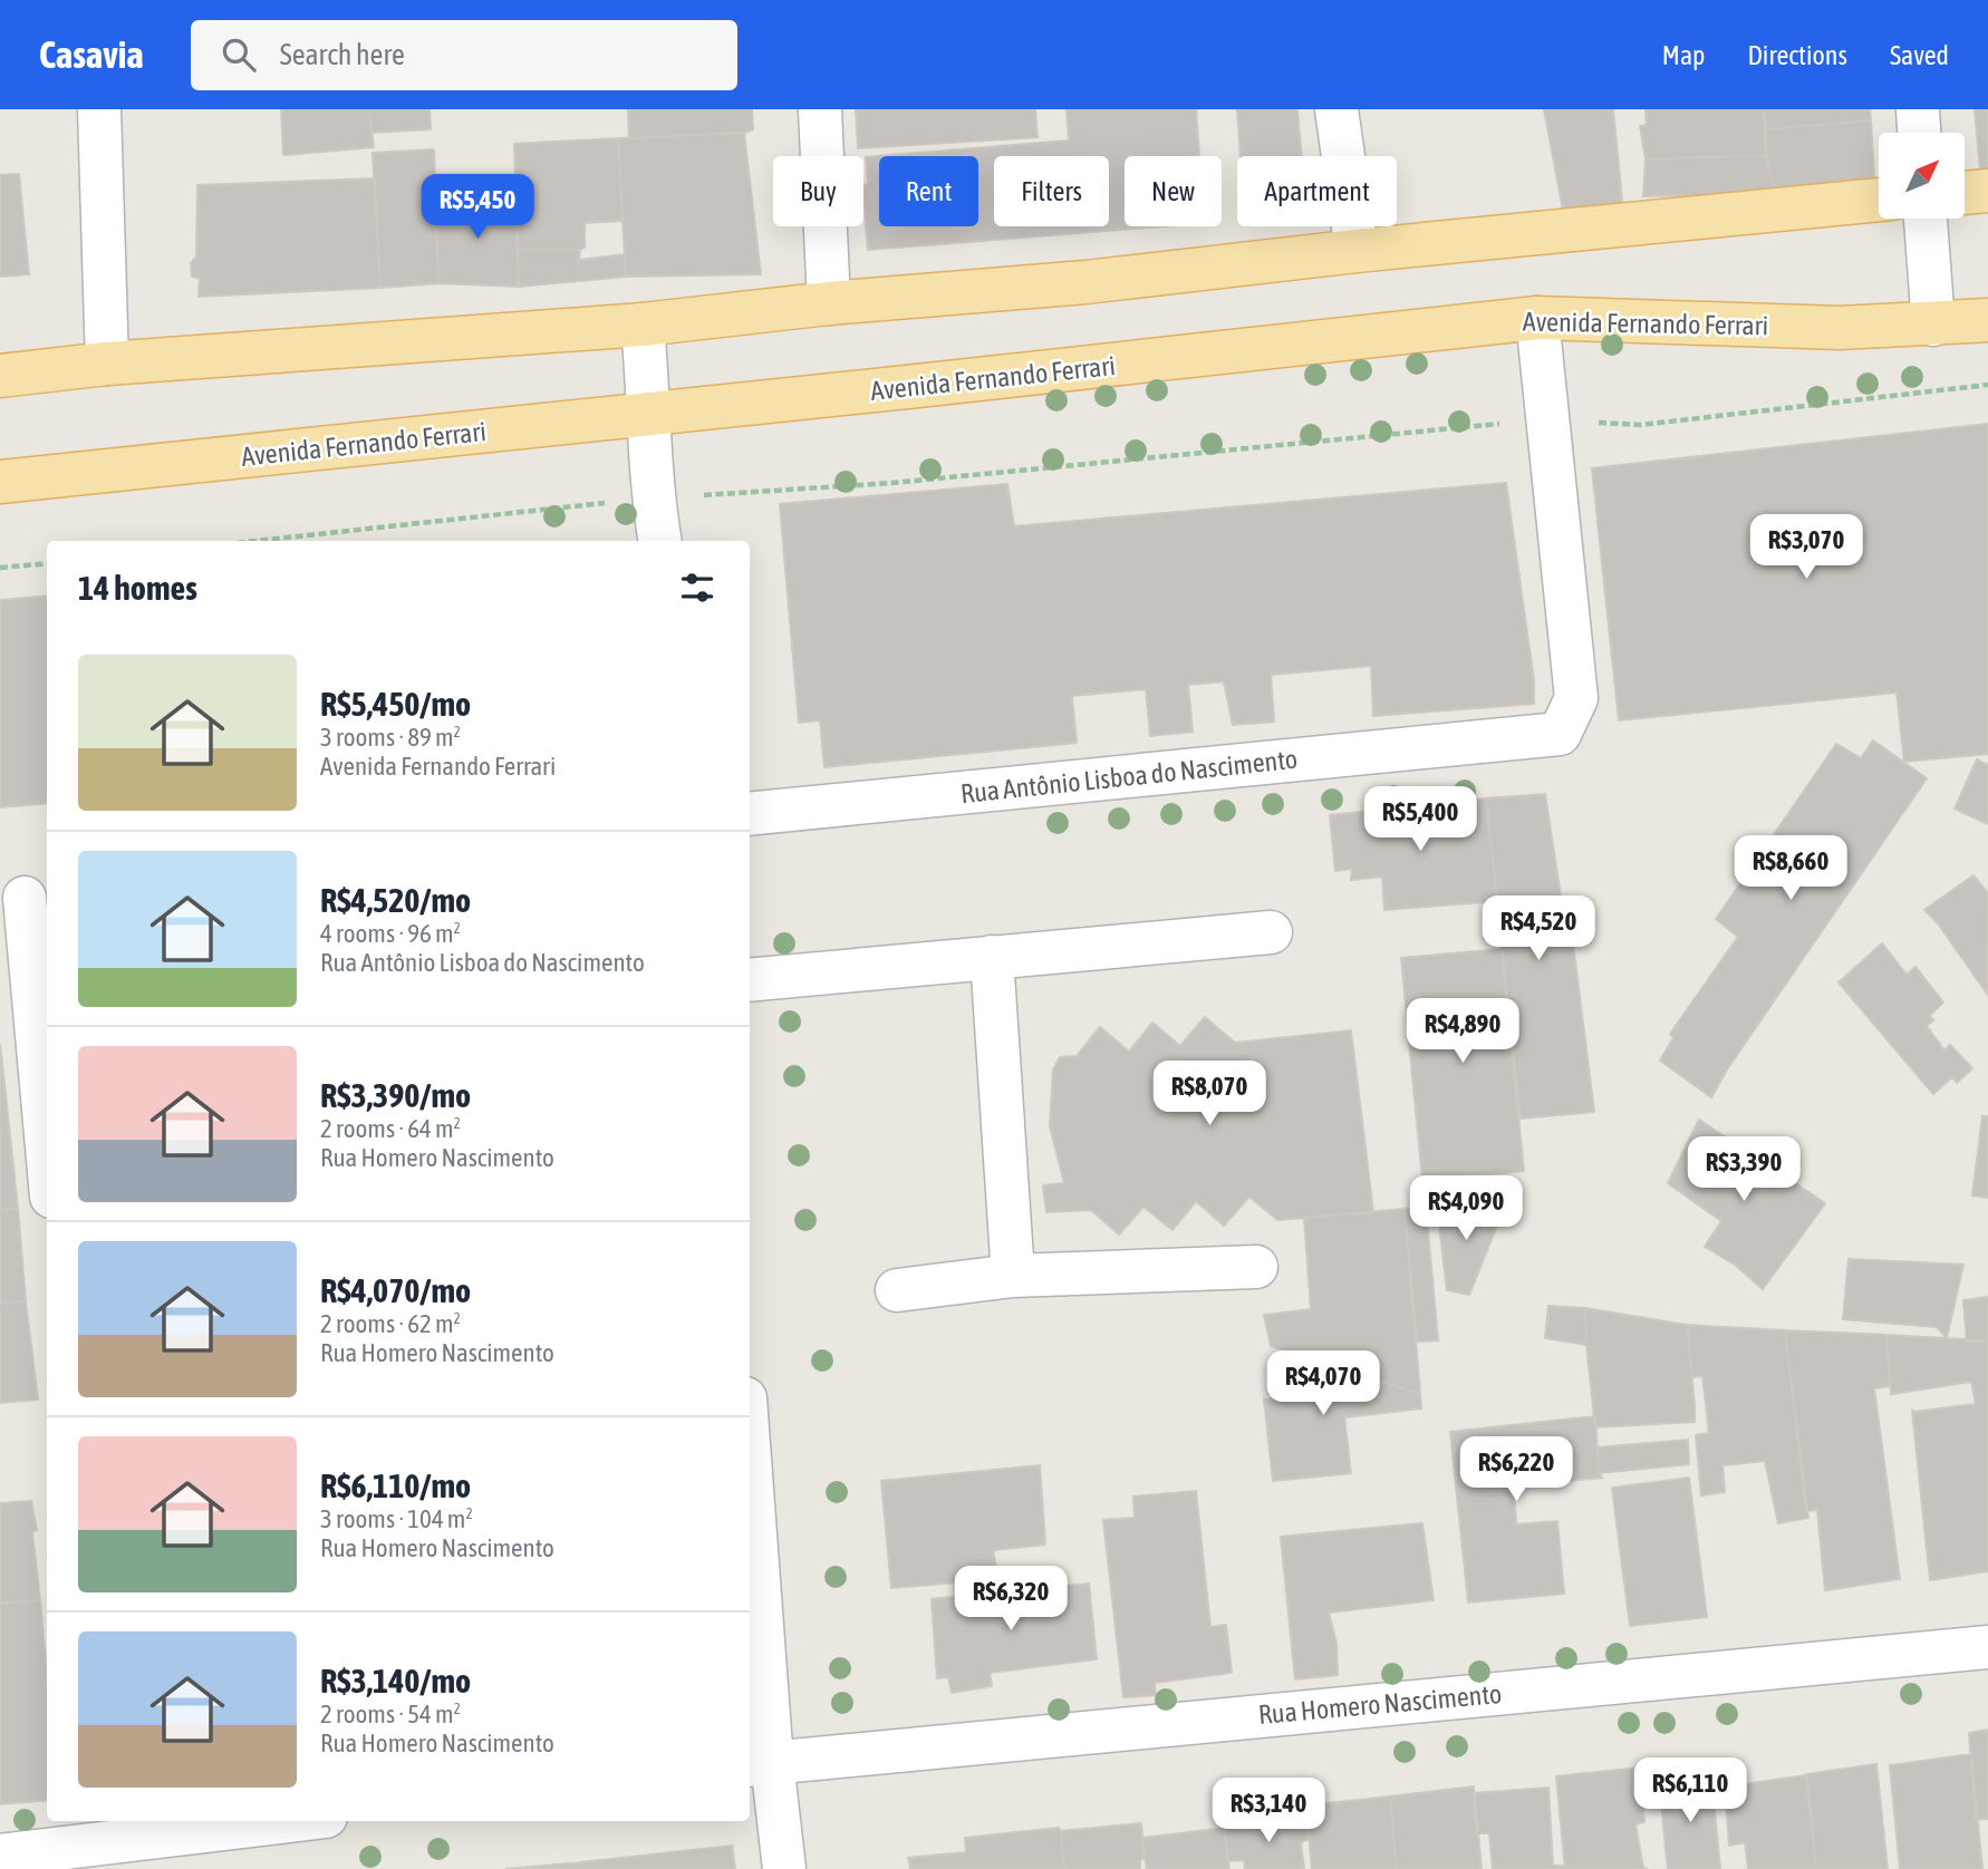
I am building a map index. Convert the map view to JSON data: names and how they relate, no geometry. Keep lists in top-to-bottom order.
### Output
{
  "streets": {
    "main road": ["Avenida Fernando Ferrari"],
    "street": ["Rua Antônio Lisboa do Nascimento", "Rua Homero Nascimento"]
  },
  "crossings": [
    ["Avenida Fernando Ferrari", "Rua Antônio Lisboa do Nascimento"]
  ],
  "north": "top right",
  "page": {
    "header": "Casavia",
    "search": "Search here",
    "nav": ["Map", "Directions", "Saved"],
    "chip": [
      "Buy",
      "Rent",
      "Filters",
      "New",
      "Apartment"
    ],
    "price": [
      "R$5,450",
      "R$3,070",
      "R$5,400",
      "R$8,660",
      "R$4,520",
      "R$4,890",
      "R$8,070",
      "R$3,390",
      "R$4,090",
      "R$4,070",
      "R$6,220",
      "R$6,320",
      "R$6,110",
      "R$3,140"
    ],
    "heading": "14 homes",
    "list": [
      {
        "name": "R$5,450/mo",
        "note": "3 rooms · 89 m² · Avenida Fernando Ferrari"
      },
      {
        "name": "R$4,520/mo",
        "note": "4 rooms · 96 m² · Rua Antônio Lisboa do Nascimento"
      },
      {
        "name": "R$3,390/mo",
        "note": "2 rooms · 64 m² · Rua Homero Nascimento"
      },
      {
        "name": "R$4,070/mo",
        "note": "2 rooms · 62 m² · Rua Homero Nascimento"
      },
      {
        "name": "R$6,110/mo",
        "note": "3 rooms · 104 m² · Rua Homero Nascimento"
      },
      {
        "name": "R$3,140/mo",
        "note": "2 rooms · 54 m² · Rua Homero Nascimento"
      }
    ]
  }
}
